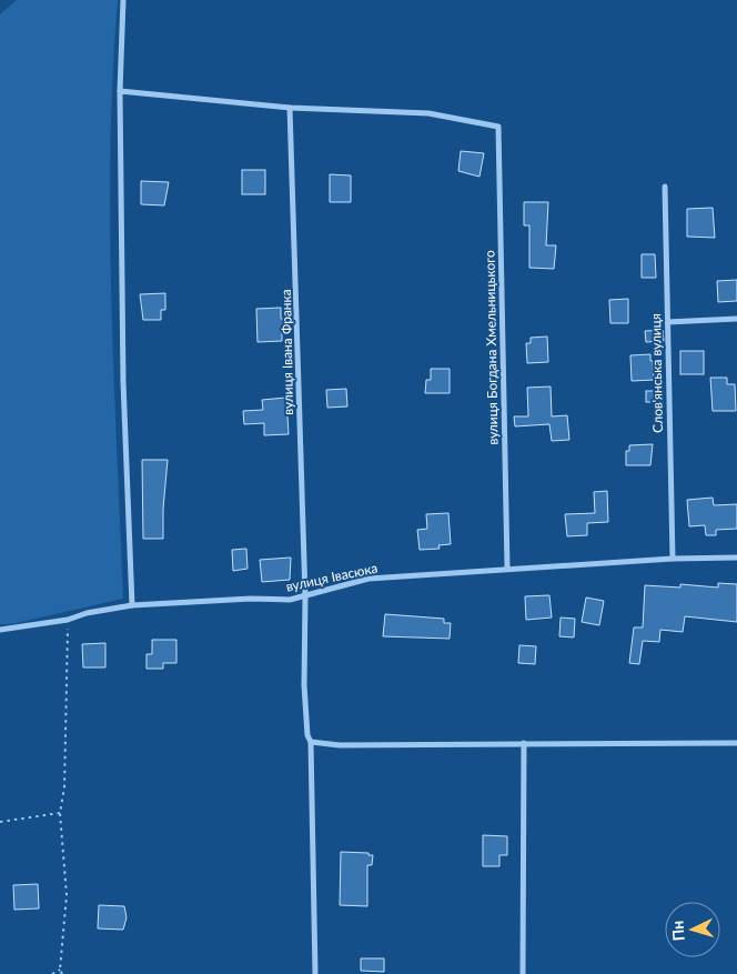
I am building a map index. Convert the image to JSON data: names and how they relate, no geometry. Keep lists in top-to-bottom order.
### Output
{
  "streets": {
    "street": [
      "вулиця Богдана Хмельницького",
      "вулиця Івана Франка",
      "Слов'янська вулиця",
      "вулиця Івасюка"
    ]
  },
  "crossings": [
    ["вулиця Богдана Хмельницького", "вулиця Івана Франка"],
    ["вулиця Богдана Хмельницького", "вулиця Івасюка"],
    ["вулиця Івана Франка", "вулиця Івасюка"],
    ["Слов'янська вулиця", "вулиця Івасюка"]
  ],
  "north": "left"
}
